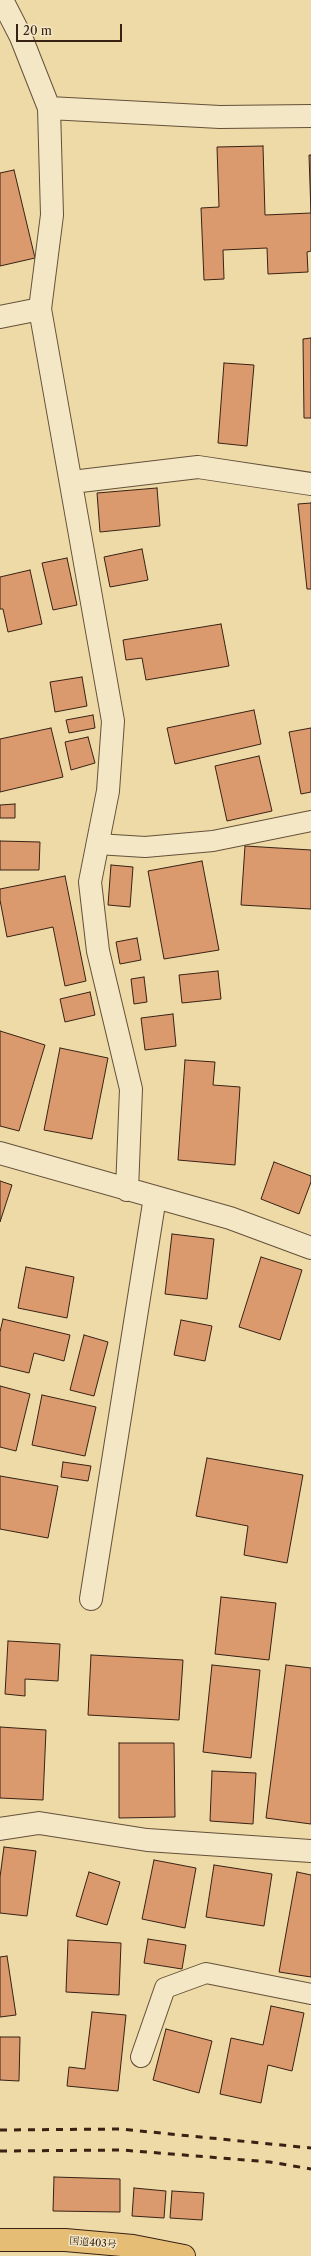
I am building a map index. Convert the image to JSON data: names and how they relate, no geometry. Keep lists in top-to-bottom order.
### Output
{
  "streets": {
    "highway": ["国道403号"]
  },
  "scale_bar": "20 m"
}
